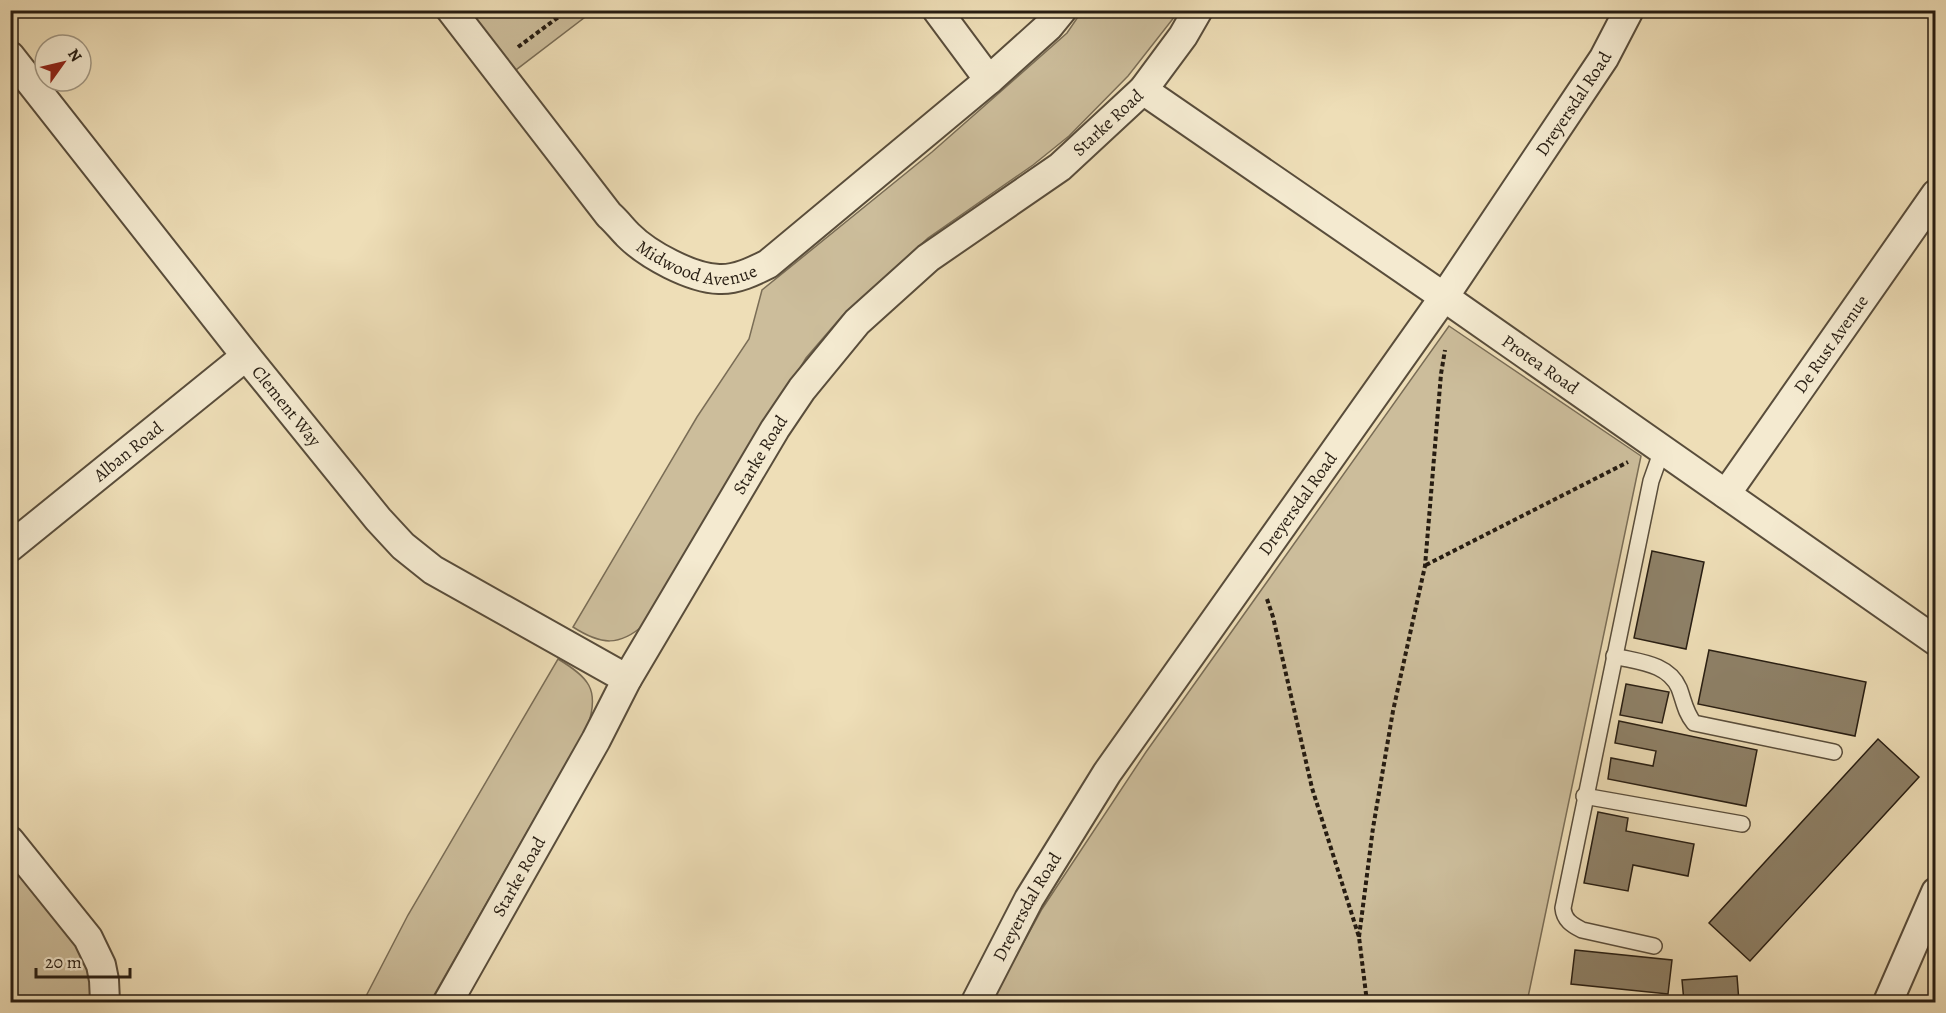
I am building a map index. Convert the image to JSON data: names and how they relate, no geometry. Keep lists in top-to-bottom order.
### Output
{
  "streets": {
    "street": [
      "Dreyersdal Road",
      "Starke Road",
      "Midwood Avenue",
      "De Rust Avenue",
      "Protea Road",
      "Clement Way",
      "Alban Road"
    ]
  },
  "crossings": [
    ["Dreyersdal Road", "Protea Road"],
    ["Starke Road", "Protea Road"],
    ["Starke Road", "Clement Way"],
    ["De Rust Avenue", "Protea Road"],
    ["Clement Way", "Alban Road"]
  ],
  "scale_bar": "20 m",
  "north": "top right"
}
